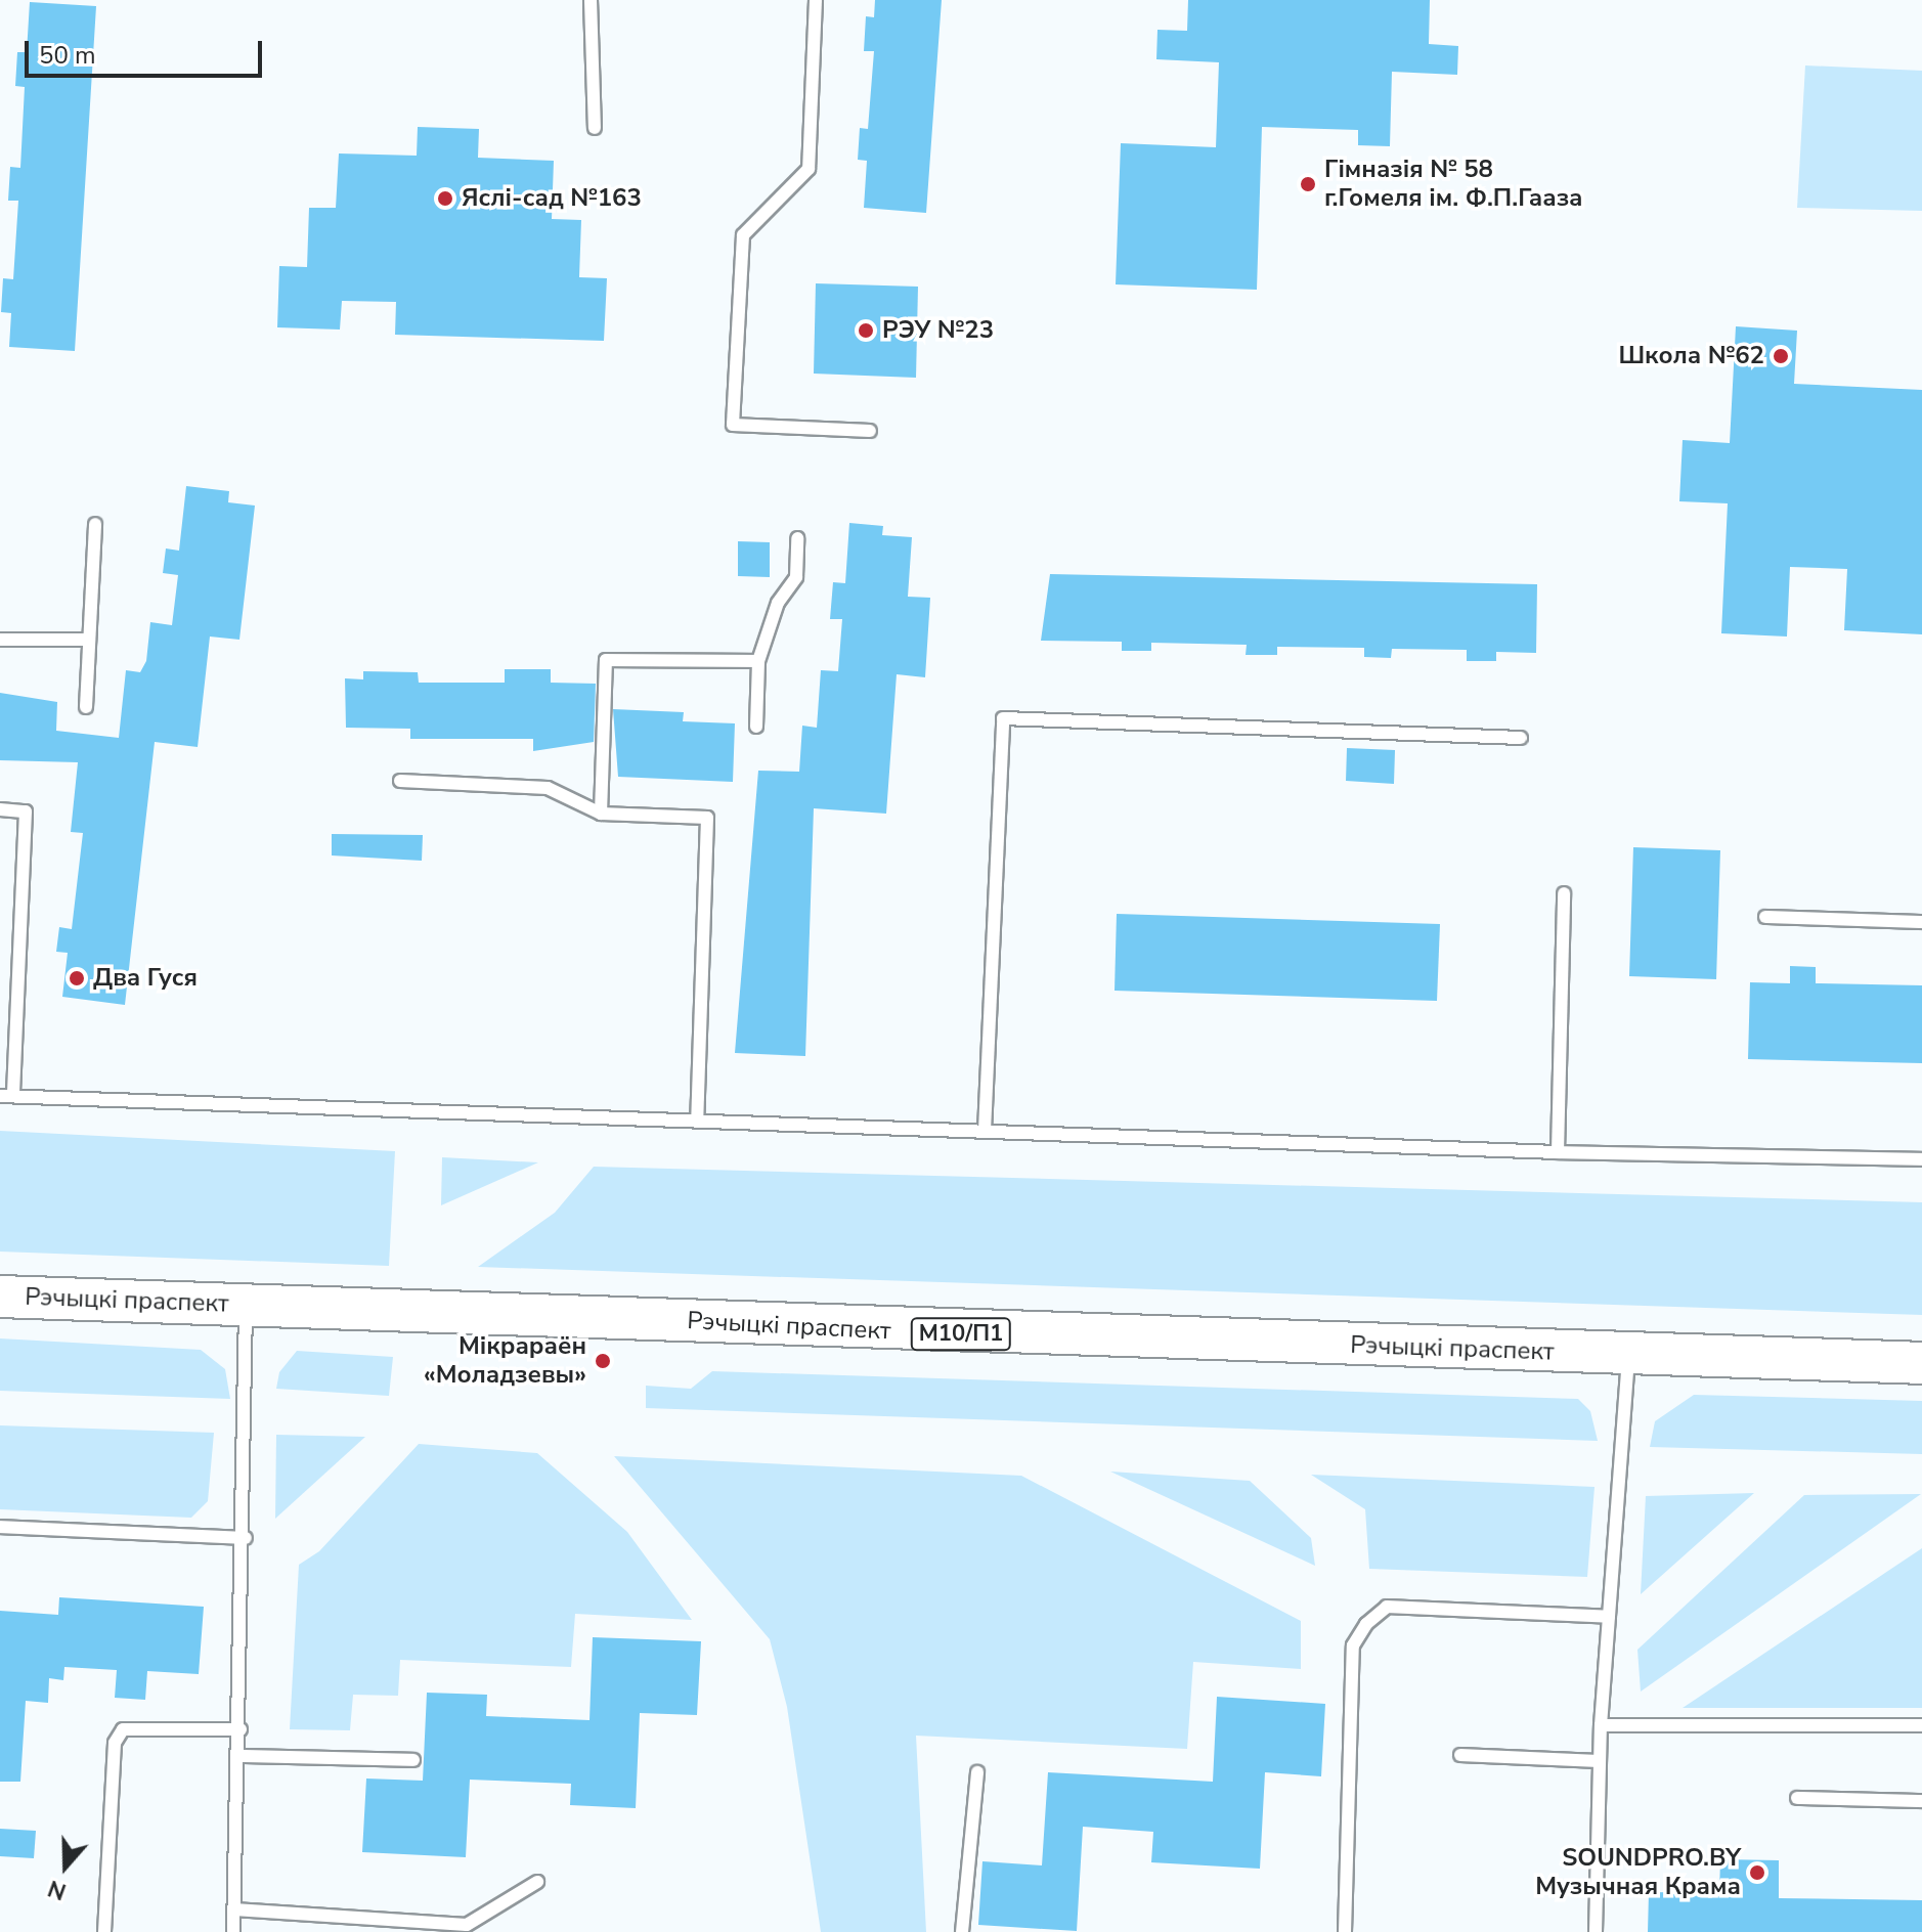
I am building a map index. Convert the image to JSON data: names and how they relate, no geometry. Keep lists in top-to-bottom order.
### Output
{
  "streets": {
    "main road": ["Рэчыцкі праспект", "М10/П1"]
  },
  "places": [
    "Гімназія № 58 г.Гомеля ім. Ф.П.Гааза",
    "Яслі-сад №163",
    "РЭУ №23",
    "Школа №62",
    "Два Гуся",
    "Мікрараён «Моладзевы»",
    "SOUNDPRO.BY Музычная Крама"
  ],
  "scale_bar": "50 m",
  "north": "bottom"
}
